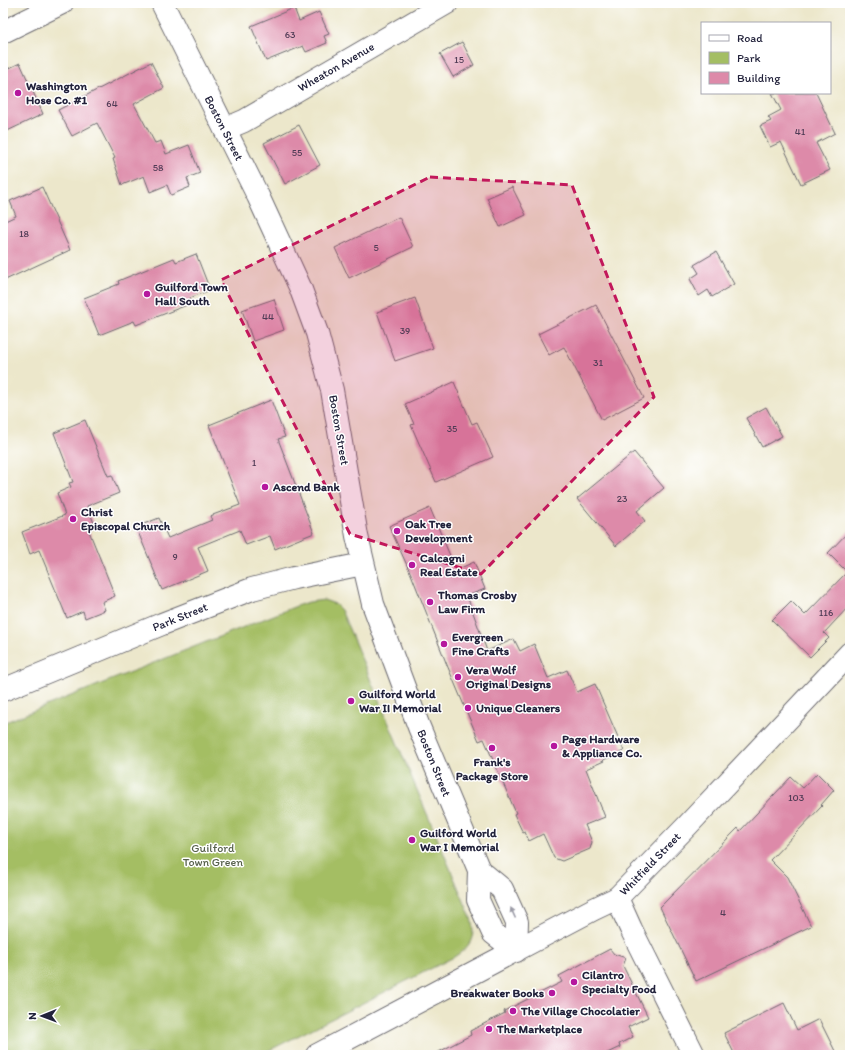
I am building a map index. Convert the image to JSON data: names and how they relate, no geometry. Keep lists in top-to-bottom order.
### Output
{
  "streets": {
    "main road": [
      "Wheaton Avenue",
      "Boston Street",
      "Park Street",
      "Whitfield Street"
    ]
  },
  "crossings": [
    ["Wheaton Avenue", "Boston Street"],
    ["Boston Street", "Park Street"],
    ["Boston Street", "Whitfield Street"]
  ],
  "parks": ["Guilford Town Green"],
  "places": [
    "Washington Hose Co. #1",
    "Guilford Town Hall South",
    "Ascend Bank",
    "Christ Episcopal Church",
    "Oak Tree Development",
    "Calcagni Real Estate",
    "Thomas Crosby Law Firm",
    "Evergreen Fine Crafts",
    "Vera Wolf Original Designs",
    "Guilford World War II Memorial",
    "Unique Cleaners",
    "Page Hardware & Appliance Co.",
    "Frank's Package Store",
    "Guilford World War I Memorial",
    "Cilantro Specialty Food",
    "Breakwater Books",
    "The Village Chocolatier",
    "The Marketplace"
  ],
  "house_numbers": [
    "63",
    "15",
    "64",
    "41",
    "55",
    "58",
    "18",
    "5",
    "44",
    "39",
    "31",
    "35",
    "1",
    "23",
    "9",
    "116",
    "103",
    "4"
  ],
  "legend": ["Road", "Park", "Building"],
  "north": "left"
}
